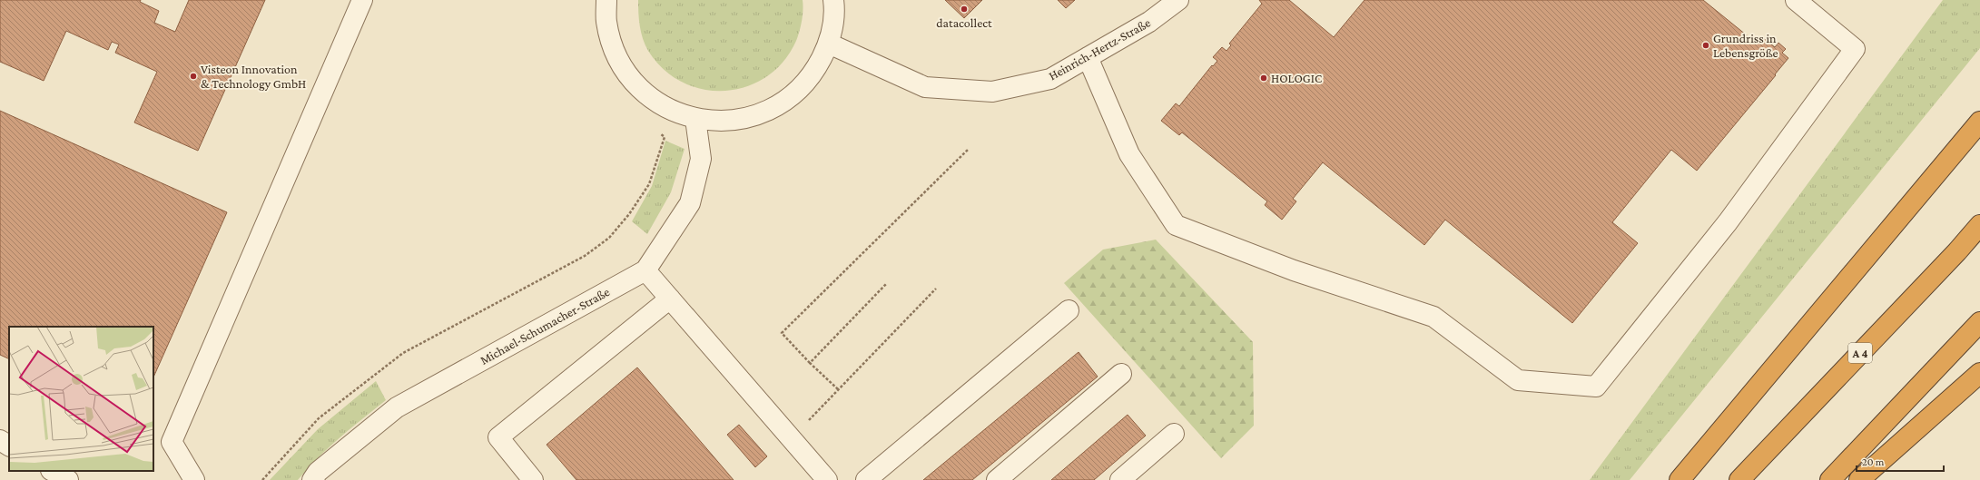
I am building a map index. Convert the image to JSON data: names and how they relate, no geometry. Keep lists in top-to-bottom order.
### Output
{
  "streets": {
    "highway": ["A 4"],
    "street": ["Heinrich-Hertz-Straße", "Michael-Schumacher-Straße"]
  },
  "places": [
    "datacollect",
    "Grundriss in Lebensgröße",
    "Visteon Innovation & Technology GmbH",
    "HOLOGIC"
  ],
  "scale_bar": "20 m"
}
